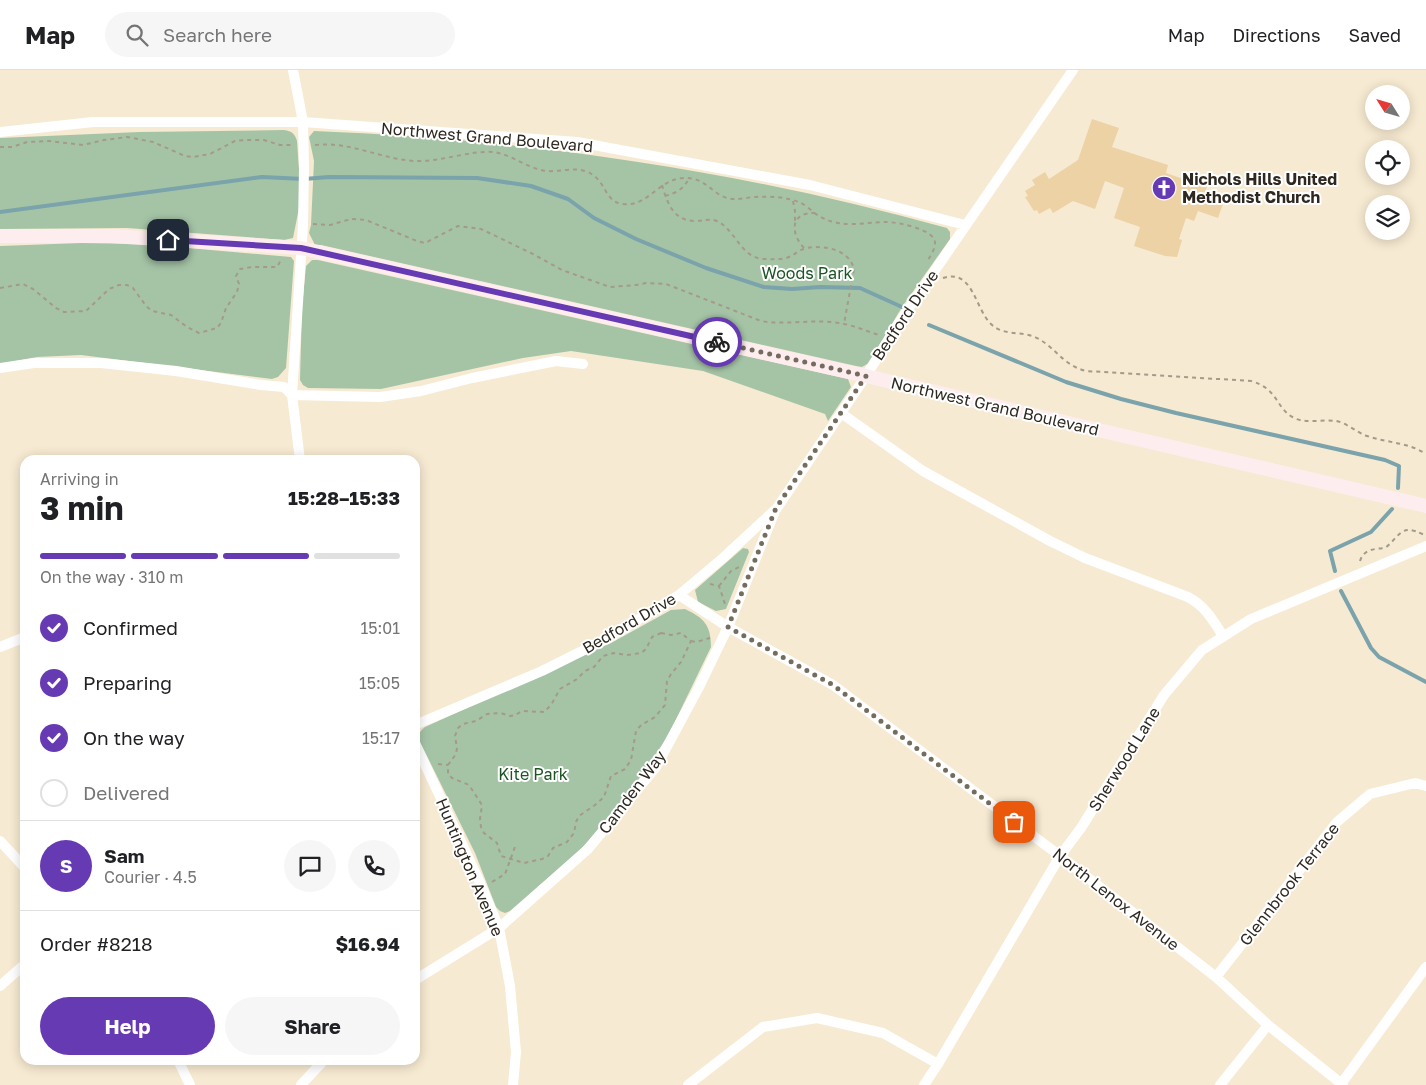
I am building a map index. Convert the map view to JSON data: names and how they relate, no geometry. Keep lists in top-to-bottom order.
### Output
{
  "streets": {
    "street": [
      "Northwest Grand Boulevard",
      "Bedford Drive",
      "Sherwood Lane",
      "Camden Way",
      "Huntington Avenue",
      "Glennbrook Terrace",
      "North Lenox Avenue"
    ]
  },
  "crossings": [
    ["Northwest Grand Boulevard", "Bedford Drive"],
    ["Bedford Drive", "Camden Way"],
    ["Bedford Drive", "North Lenox Avenue"],
    ["Sherwood Lane", "North Lenox Avenue"],
    ["Camden Way", "Huntington Avenue"],
    ["Camden Way", "North Lenox Avenue"],
    ["Glennbrook Terrace", "North Lenox Avenue"]
  ],
  "parks": ["Woods Park", "Kite Park"],
  "places": {
    "church": ["Nichols Hills United Methodist Church"]
  },
  "north": "top left",
  "page": {
    "header": "Map",
    "search": "Search here",
    "nav": ["Map", "Directions", "Saved"],
    "heading": ["3 min", "Arriving in", "15:28–15:33"],
    "panel": [
      "Sam",
      "Courier · 4.5",
      "Order #8218",
      "$16.94"
    ],
    "bar": "On the way · 310 m",
    "list": [
      ["Confirmed", "15:01"],
      ["Preparing", "15:05"],
      ["On the way", "15:17"],
      "Delivered"
    ],
    "round": "S",
    "buttons": ["Help", "Share"]
  }
}
